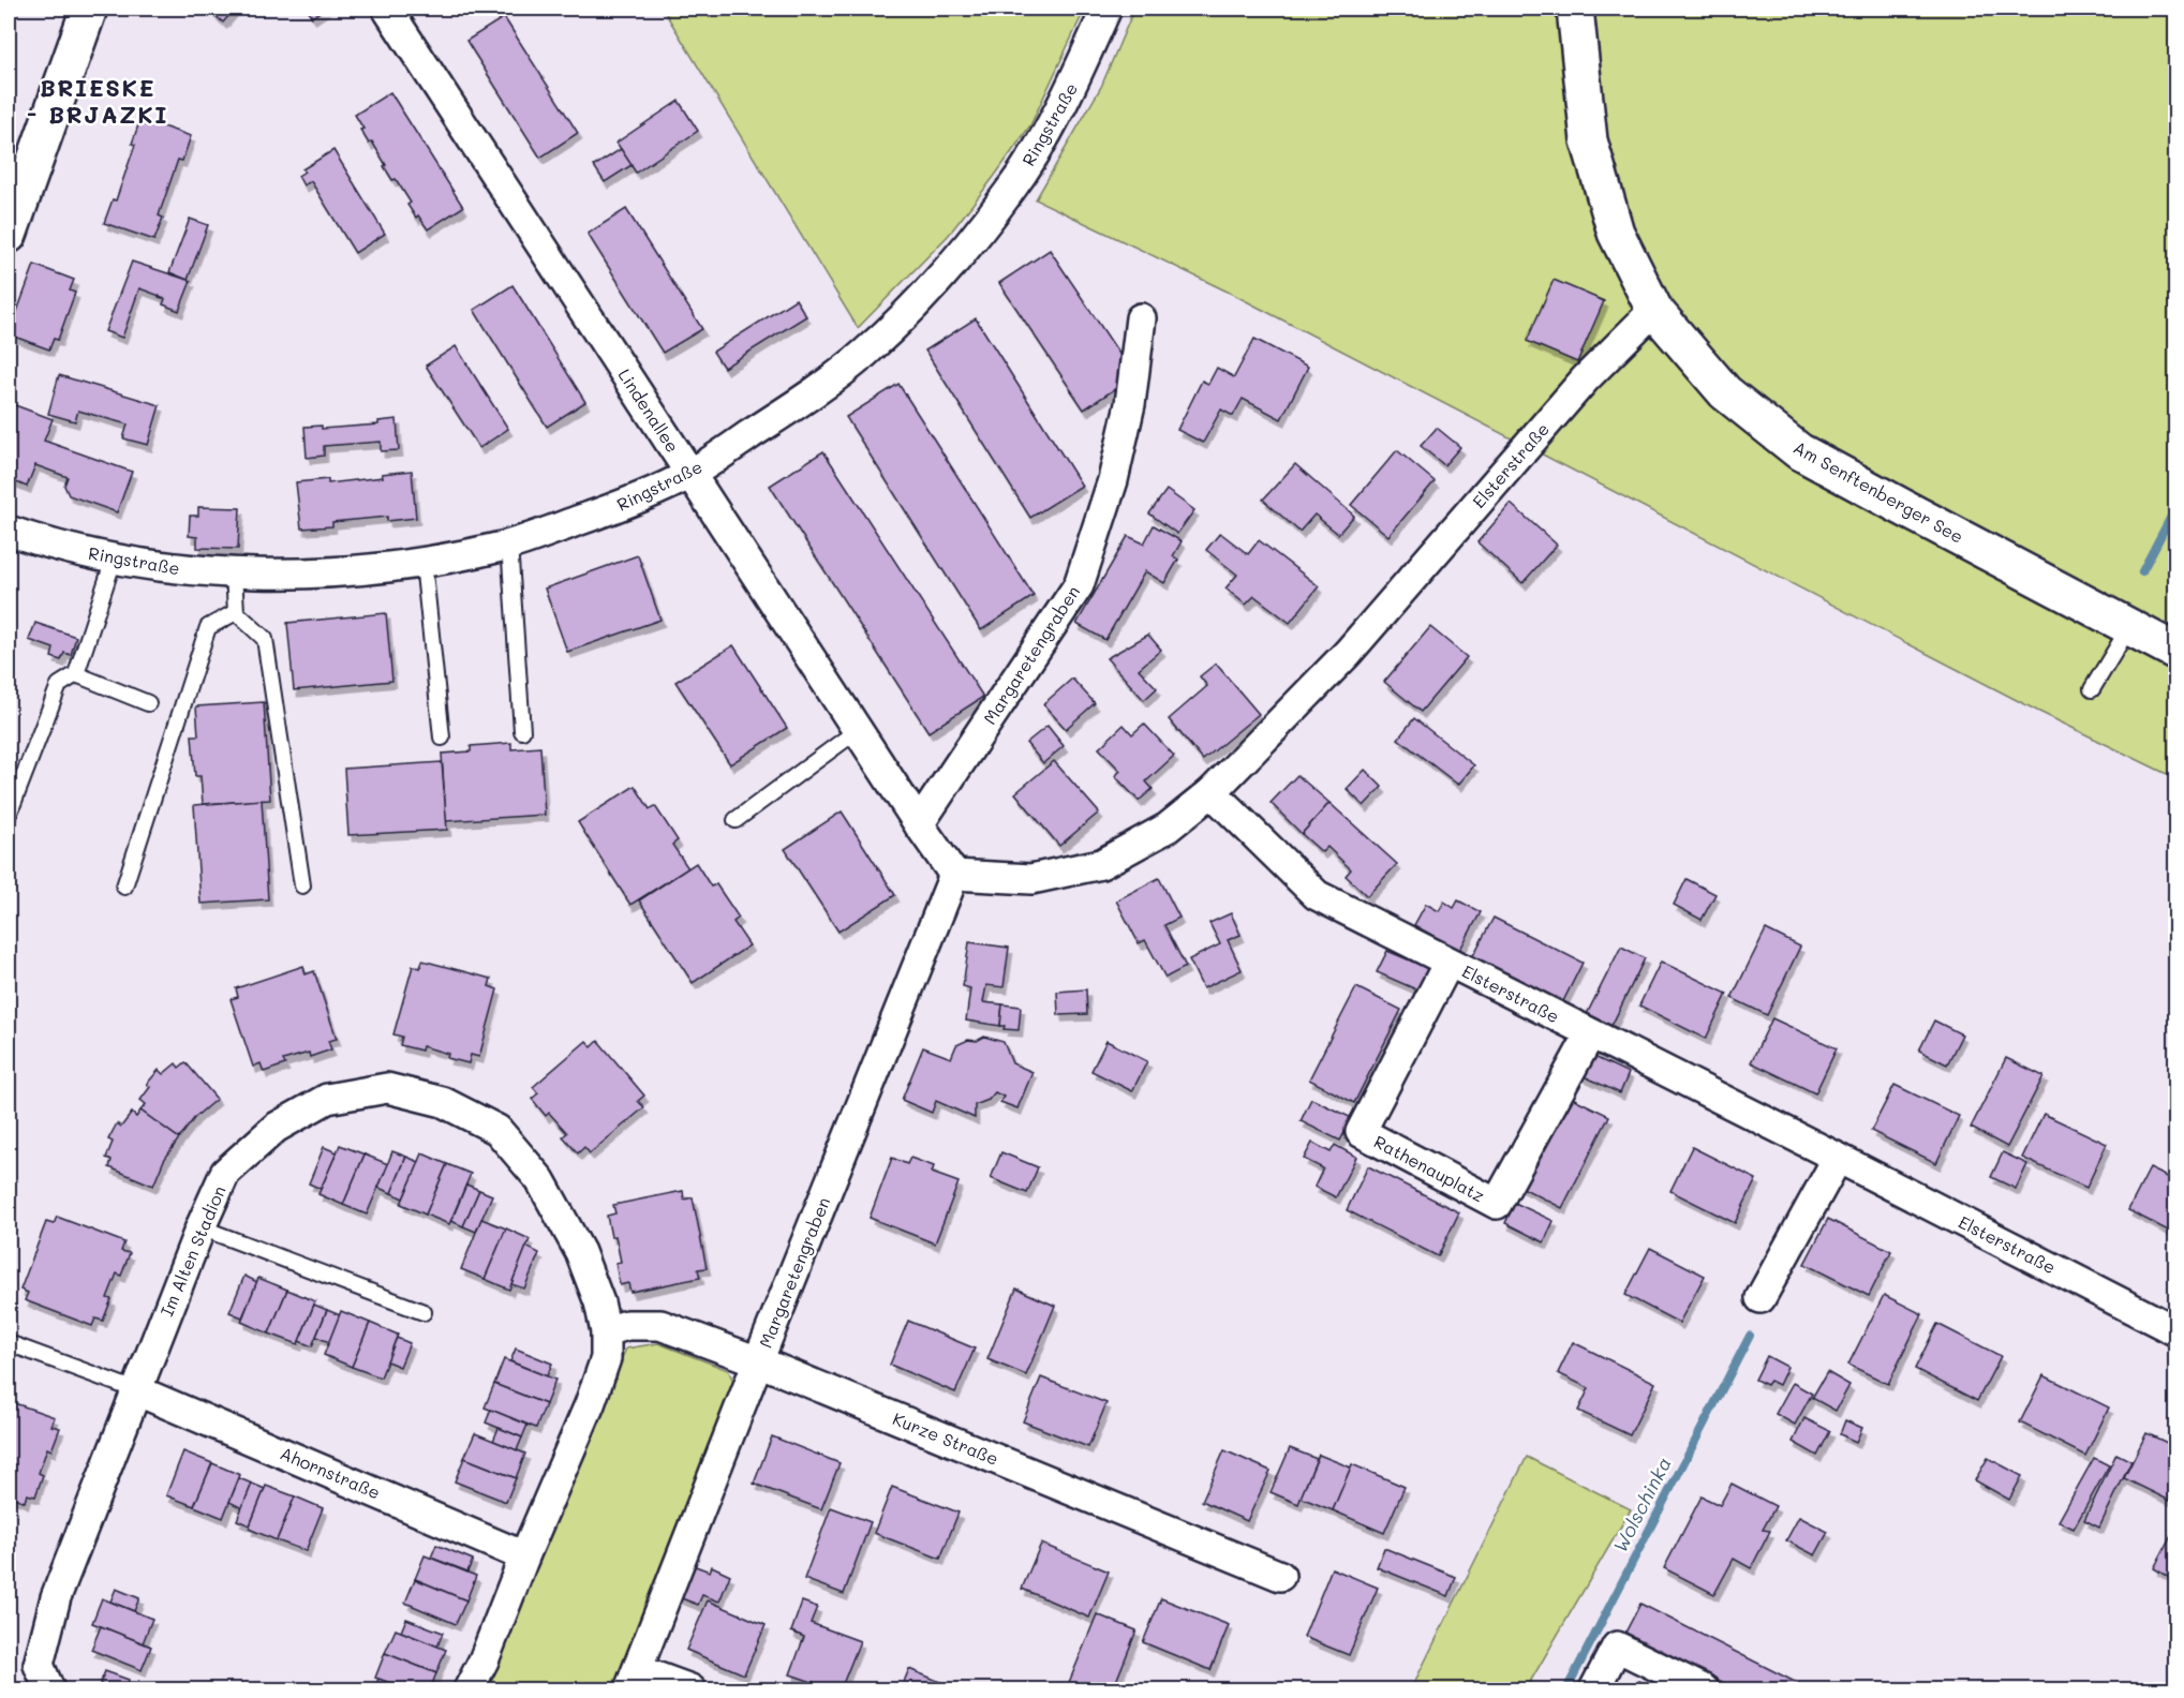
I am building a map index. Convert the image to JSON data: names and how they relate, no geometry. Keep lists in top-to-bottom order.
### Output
{
  "streets": {
    "street": [
      "Ringstraße",
      "Lindenallee",
      "Elsterstraße",
      "Am Senftenberger See",
      "Margaretengraben",
      "Rathenauplatz",
      "Im Alten Stadion",
      "Kurze Straße",
      "Ahornstraße"
    ]
  },
  "crossings": [
    ["Ringstraße", "Lindenallee"],
    ["Lindenallee", "Elsterstraße"],
    ["Lindenallee", "Margaretengraben"],
    ["Elsterstraße", "Am Senftenberger See"],
    ["Elsterstraße", "Margaretengraben"],
    ["Elsterstraße", "Rathenauplatz"],
    ["Margaretengraben", "Kurze Straße"],
    ["Im Alten Stadion", "Kurze Straße"],
    ["Im Alten Stadion", "Ahornstraße"]
  ],
  "districts": ["BRIESKE - BRJAZKI"],
  "water": ["Wolschinka"]
}
